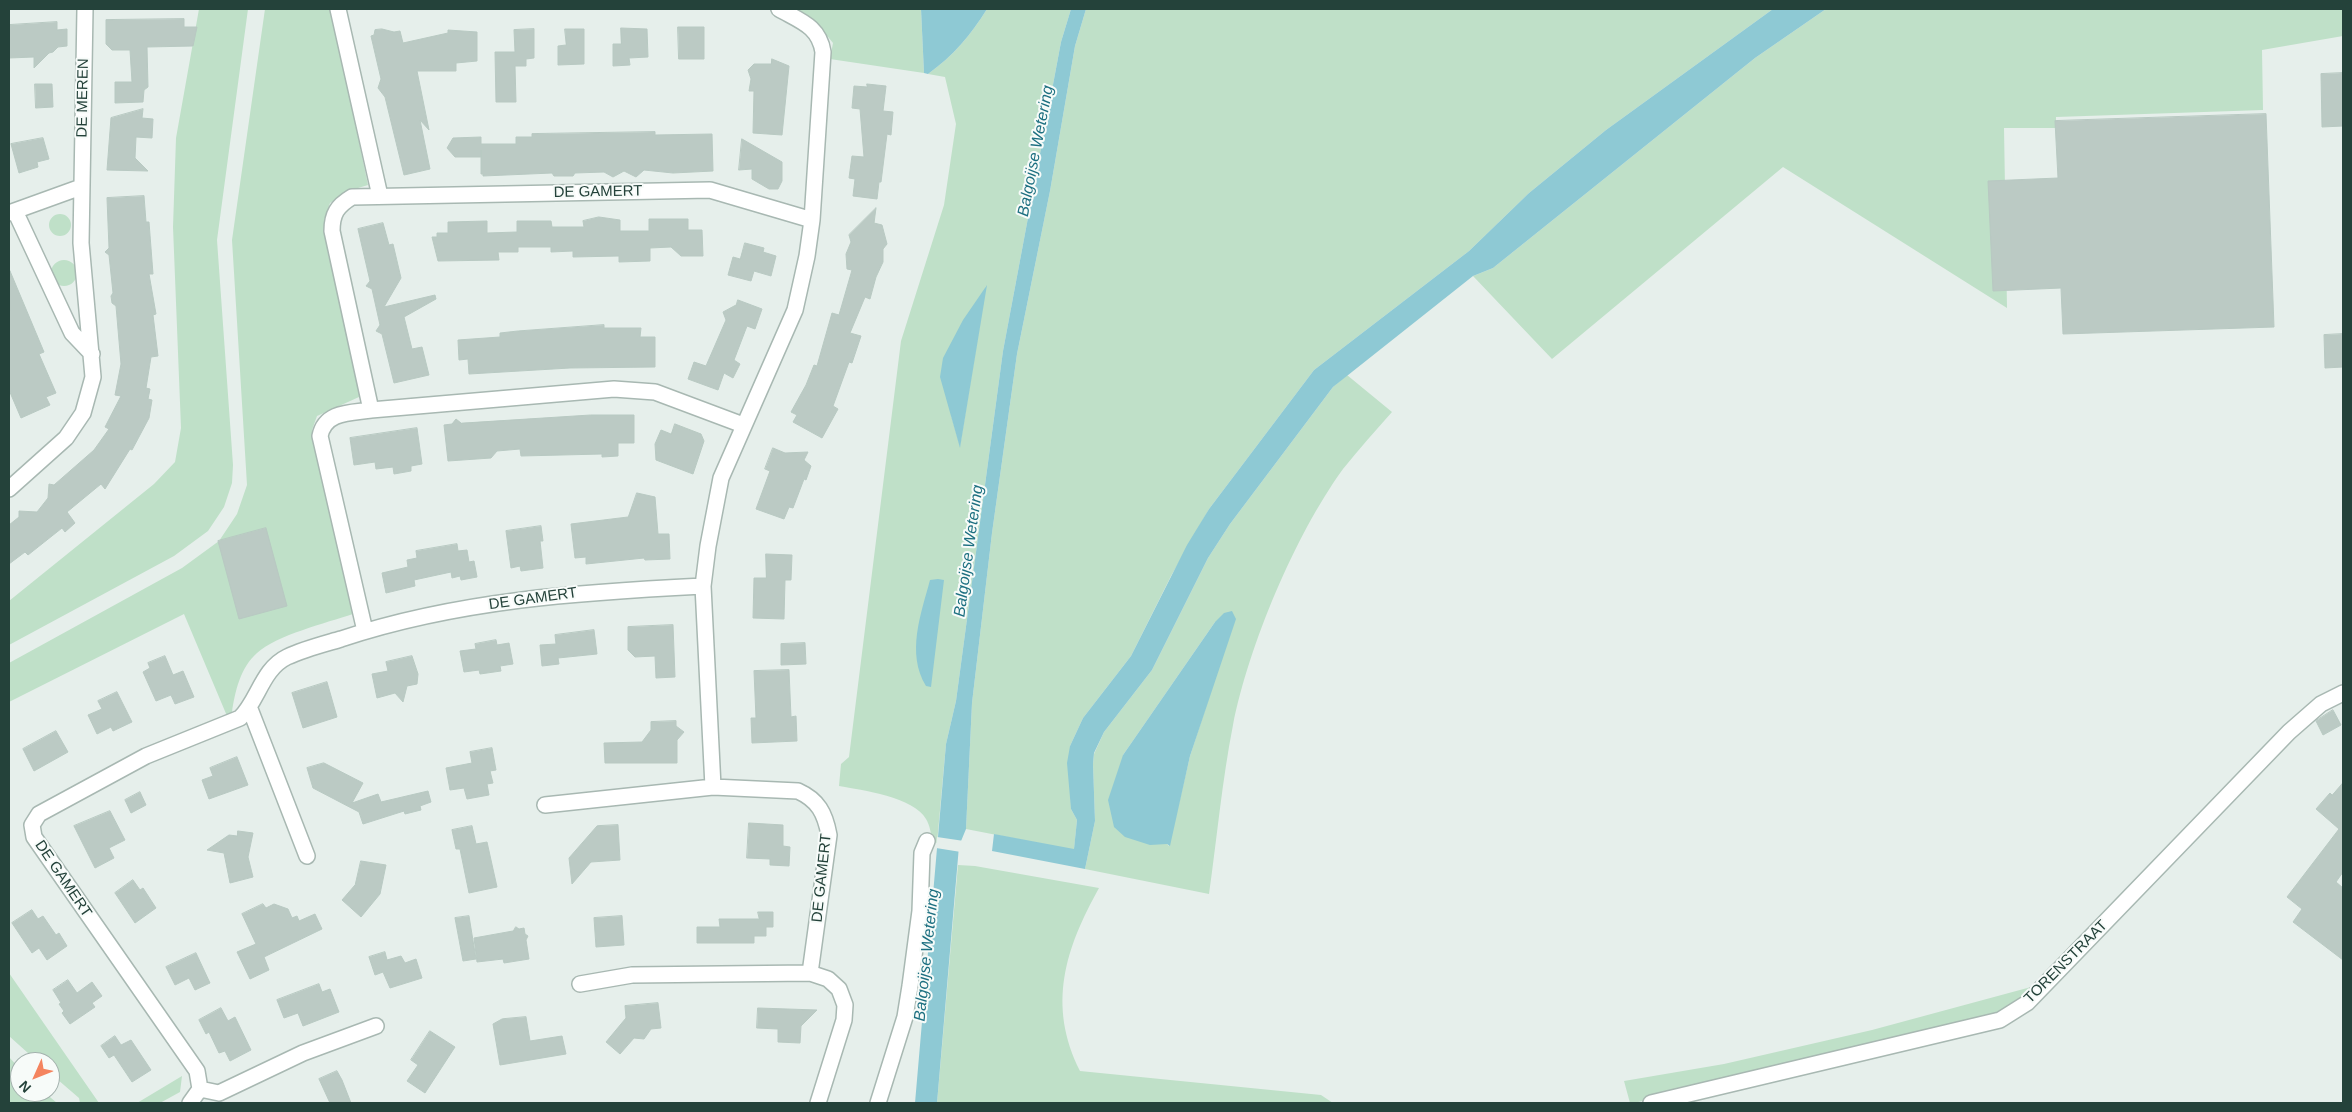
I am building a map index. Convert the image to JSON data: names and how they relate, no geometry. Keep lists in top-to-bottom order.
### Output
{
  "streets": {
    "street": ["DE MEREN", "DE GAMERT", "TORENSTRAAT"]
  },
  "water": ["Balgoijse Wetering"],
  "north": "bottom left"
}
